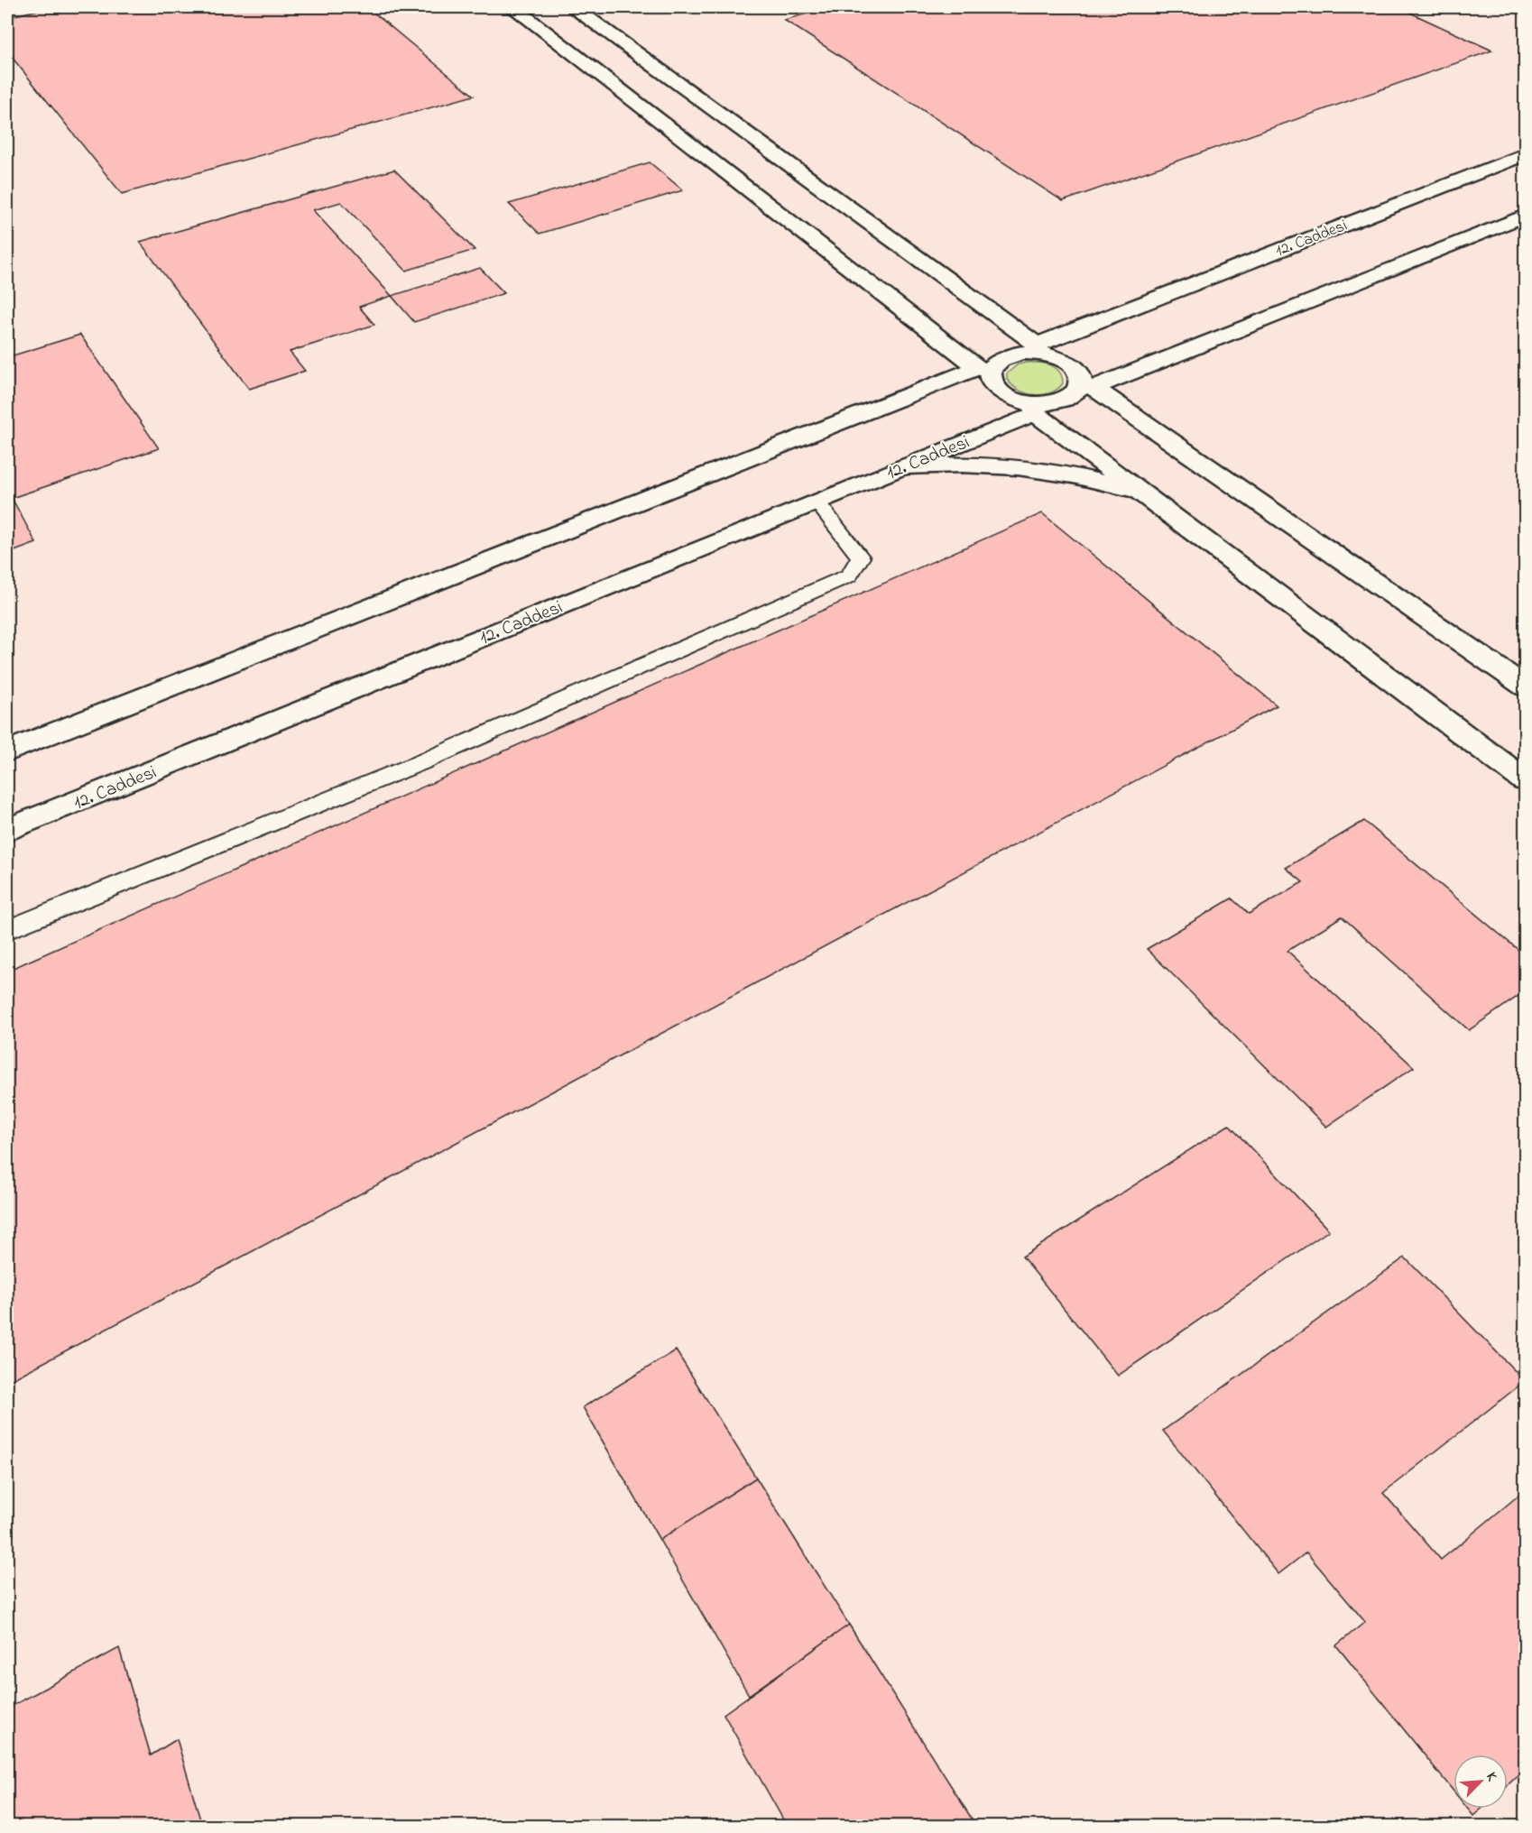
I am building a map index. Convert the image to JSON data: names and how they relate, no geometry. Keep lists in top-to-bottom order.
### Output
{
  "streets": {
    "street": ["12. Caddesi"]
  },
  "north": "top right"
}
